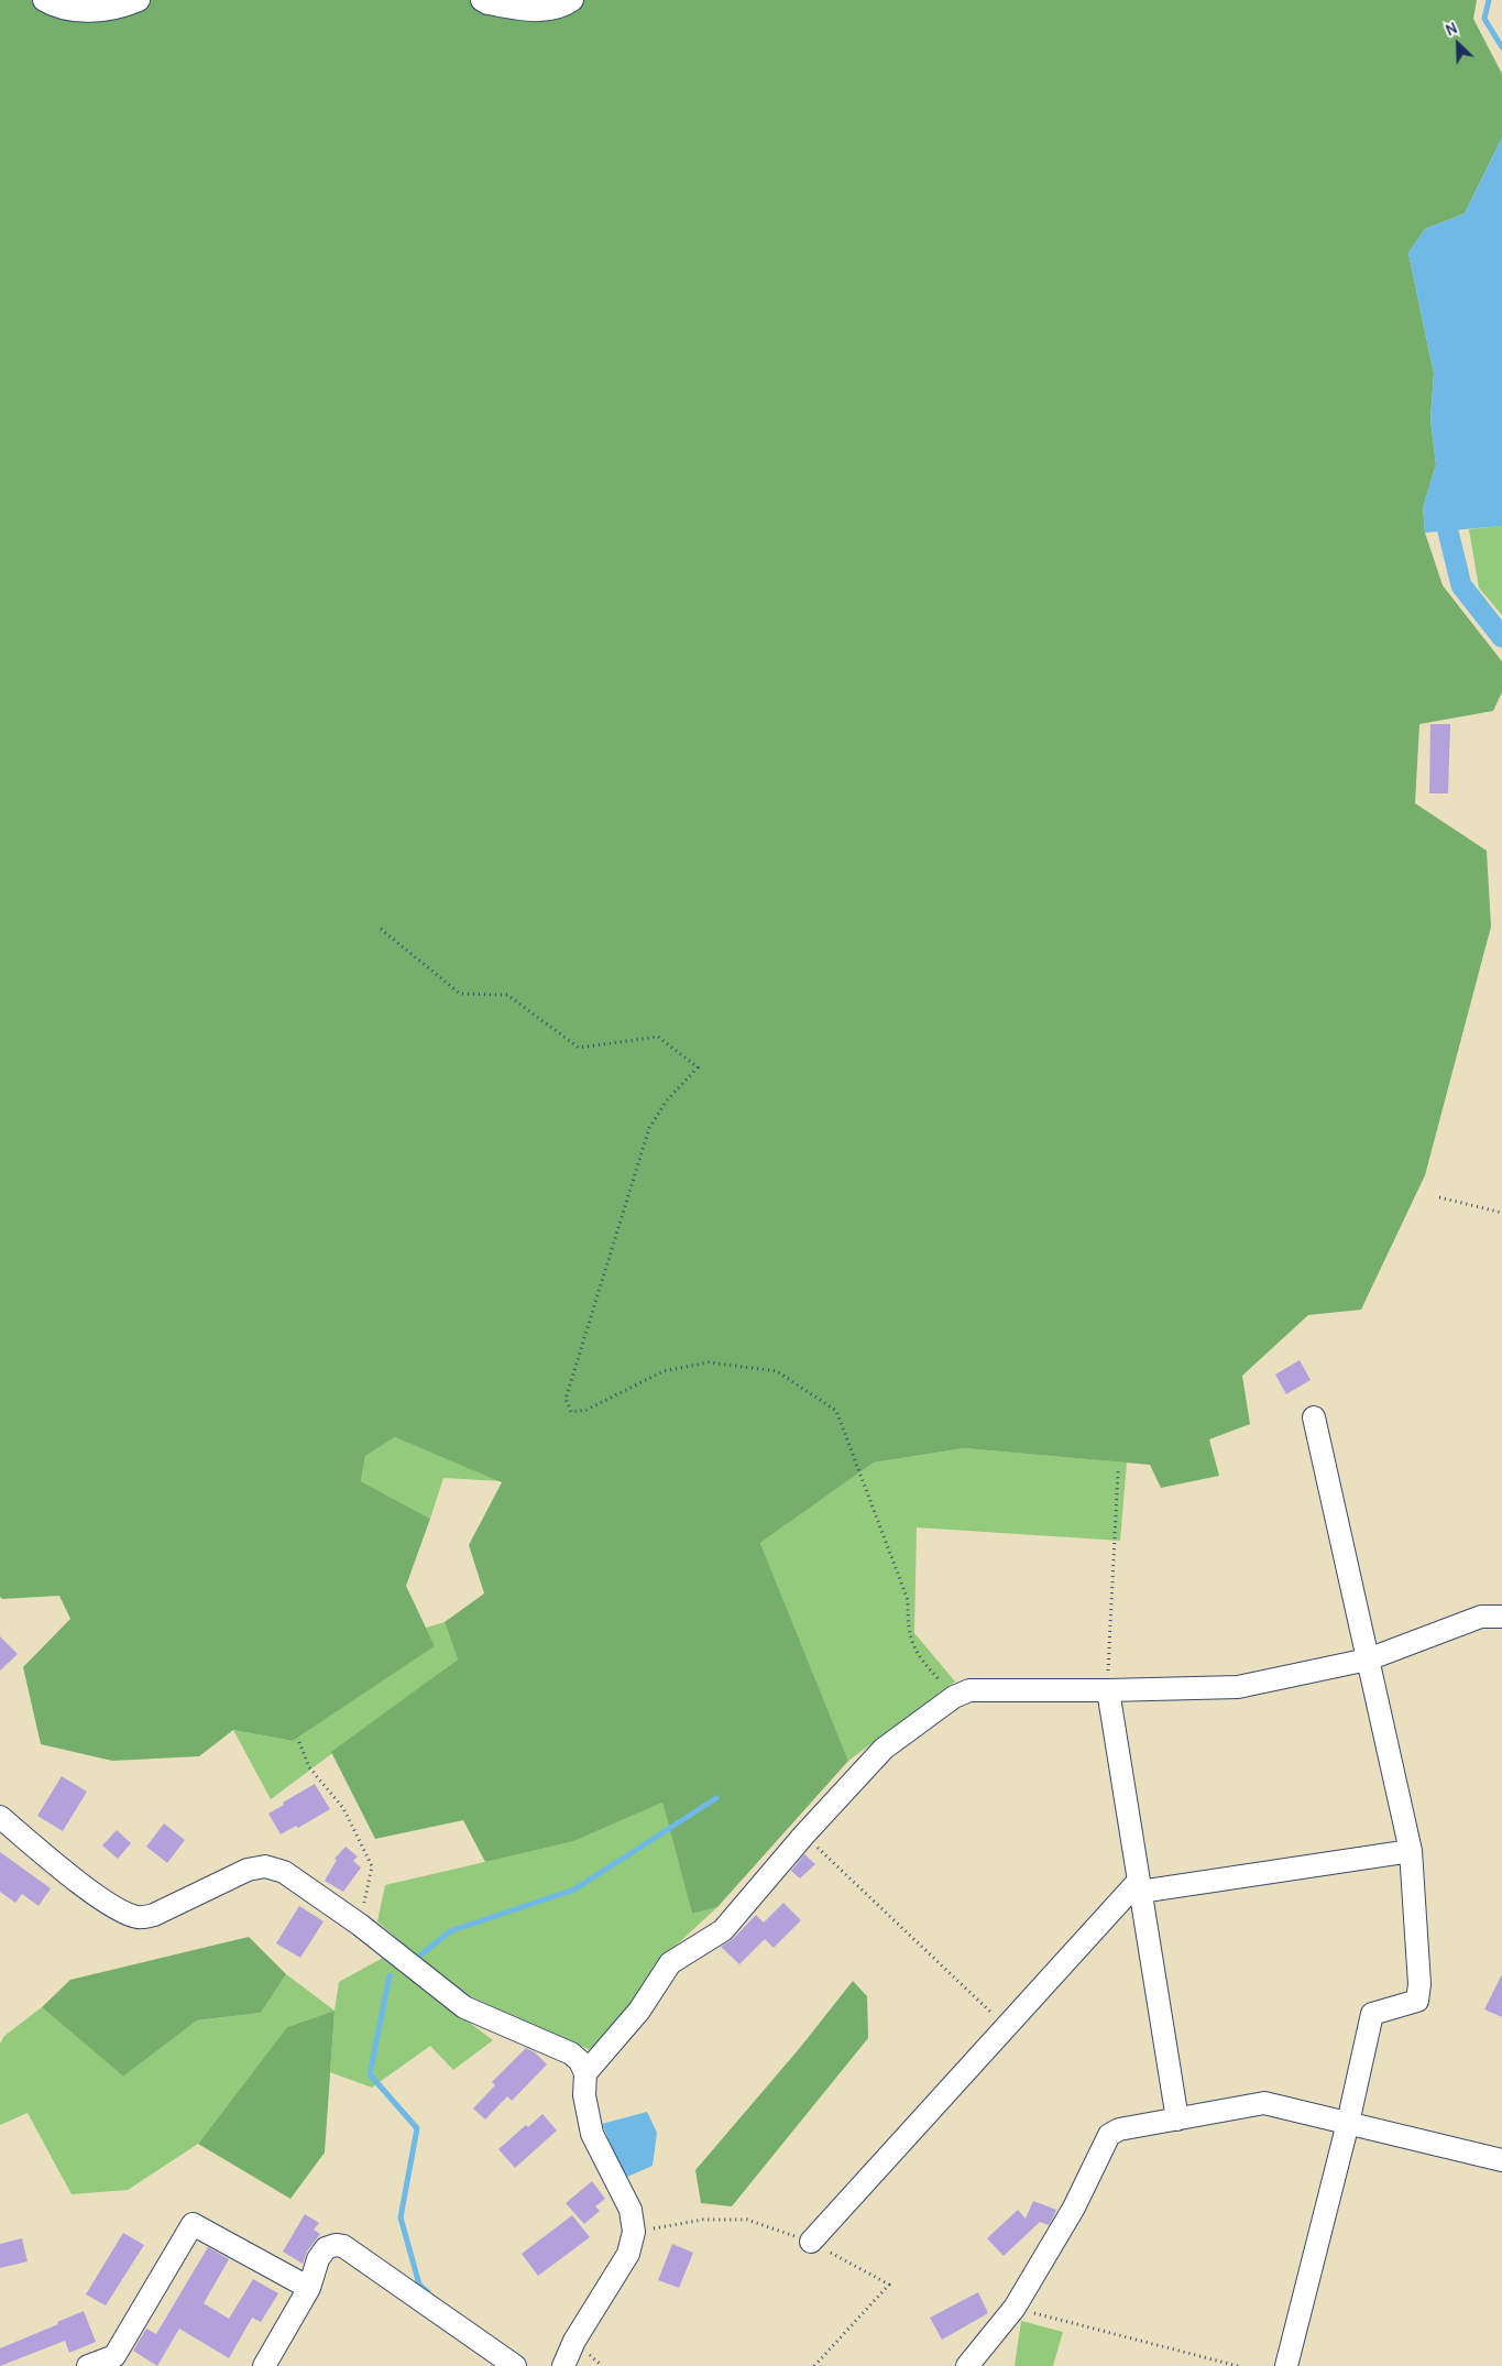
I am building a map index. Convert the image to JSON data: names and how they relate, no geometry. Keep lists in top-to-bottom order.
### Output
{
  "north": "top left"
}
